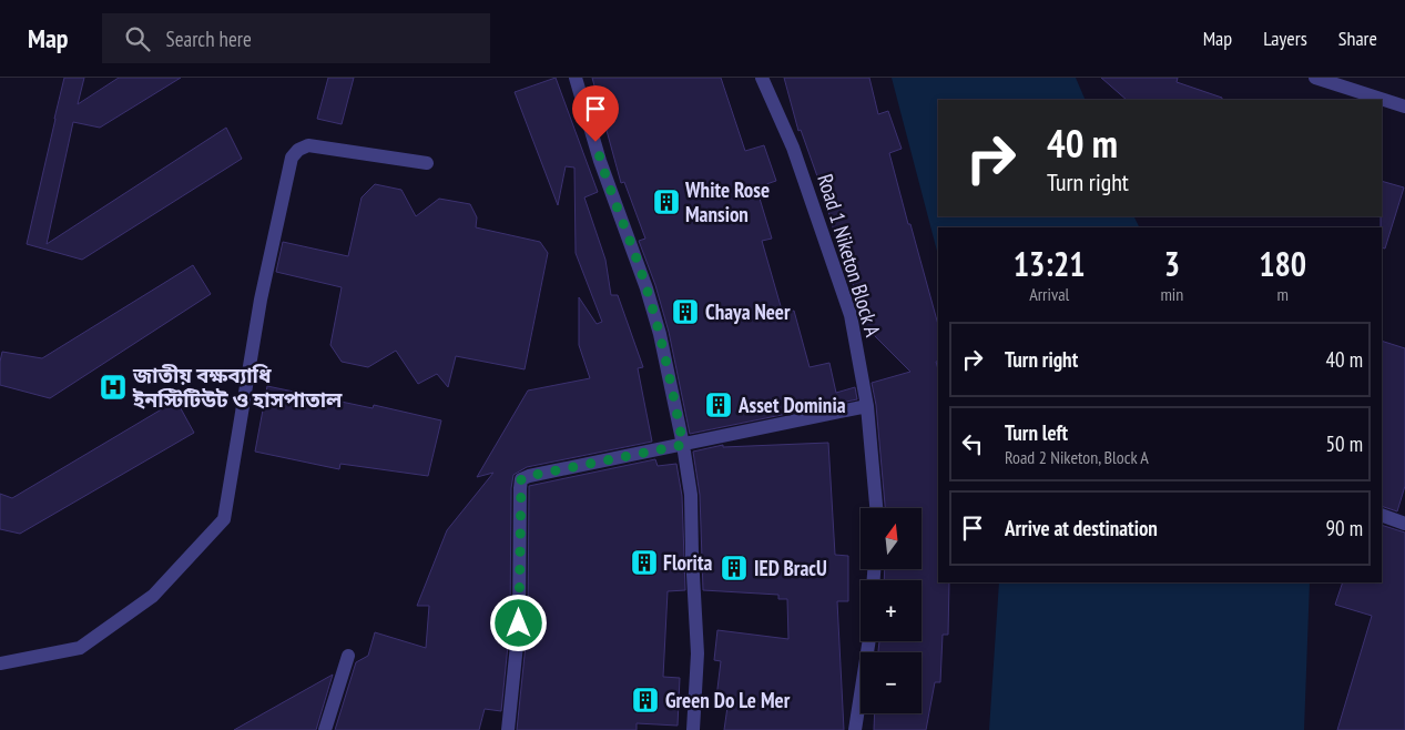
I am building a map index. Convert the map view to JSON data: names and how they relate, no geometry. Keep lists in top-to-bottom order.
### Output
{
  "streets": {
    "street": ["Road 1 Niketon Block A"]
  },
  "places": {
    "building": [
      "White Rose Mansion",
      "Chaya Neer",
      "Asset Dominia",
      "Florita",
      "IED BracU",
      "Green Do Le Mer"
    ],
    "hospital": ["জাতীয় বক্ষব্যাধি ইনস্টিটিউট ও হাসপাতাল"]
  },
  "north": "top",
  "page": {
    "header": "Map",
    "search": "Search here",
    "nav": ["Map", "Layers", "Share"],
    "turn": ["40 m", "Turn right"],
    "eta": [
      "13:21",
      "Arrival",
      "3",
      "min",
      "180",
      "m"
    ],
    "list": [
      {
        "name": "Turn right",
        "value": "40 m"
      },
      {
        "name": "Turn left",
        "note": "Road 2 Niketon, Block A",
        "value": "50 m"
      },
      {
        "name": "Arrive at destination",
        "value": "90 m"
      }
    ],
    "map_buttons": ["+", "−"]
  }
}
